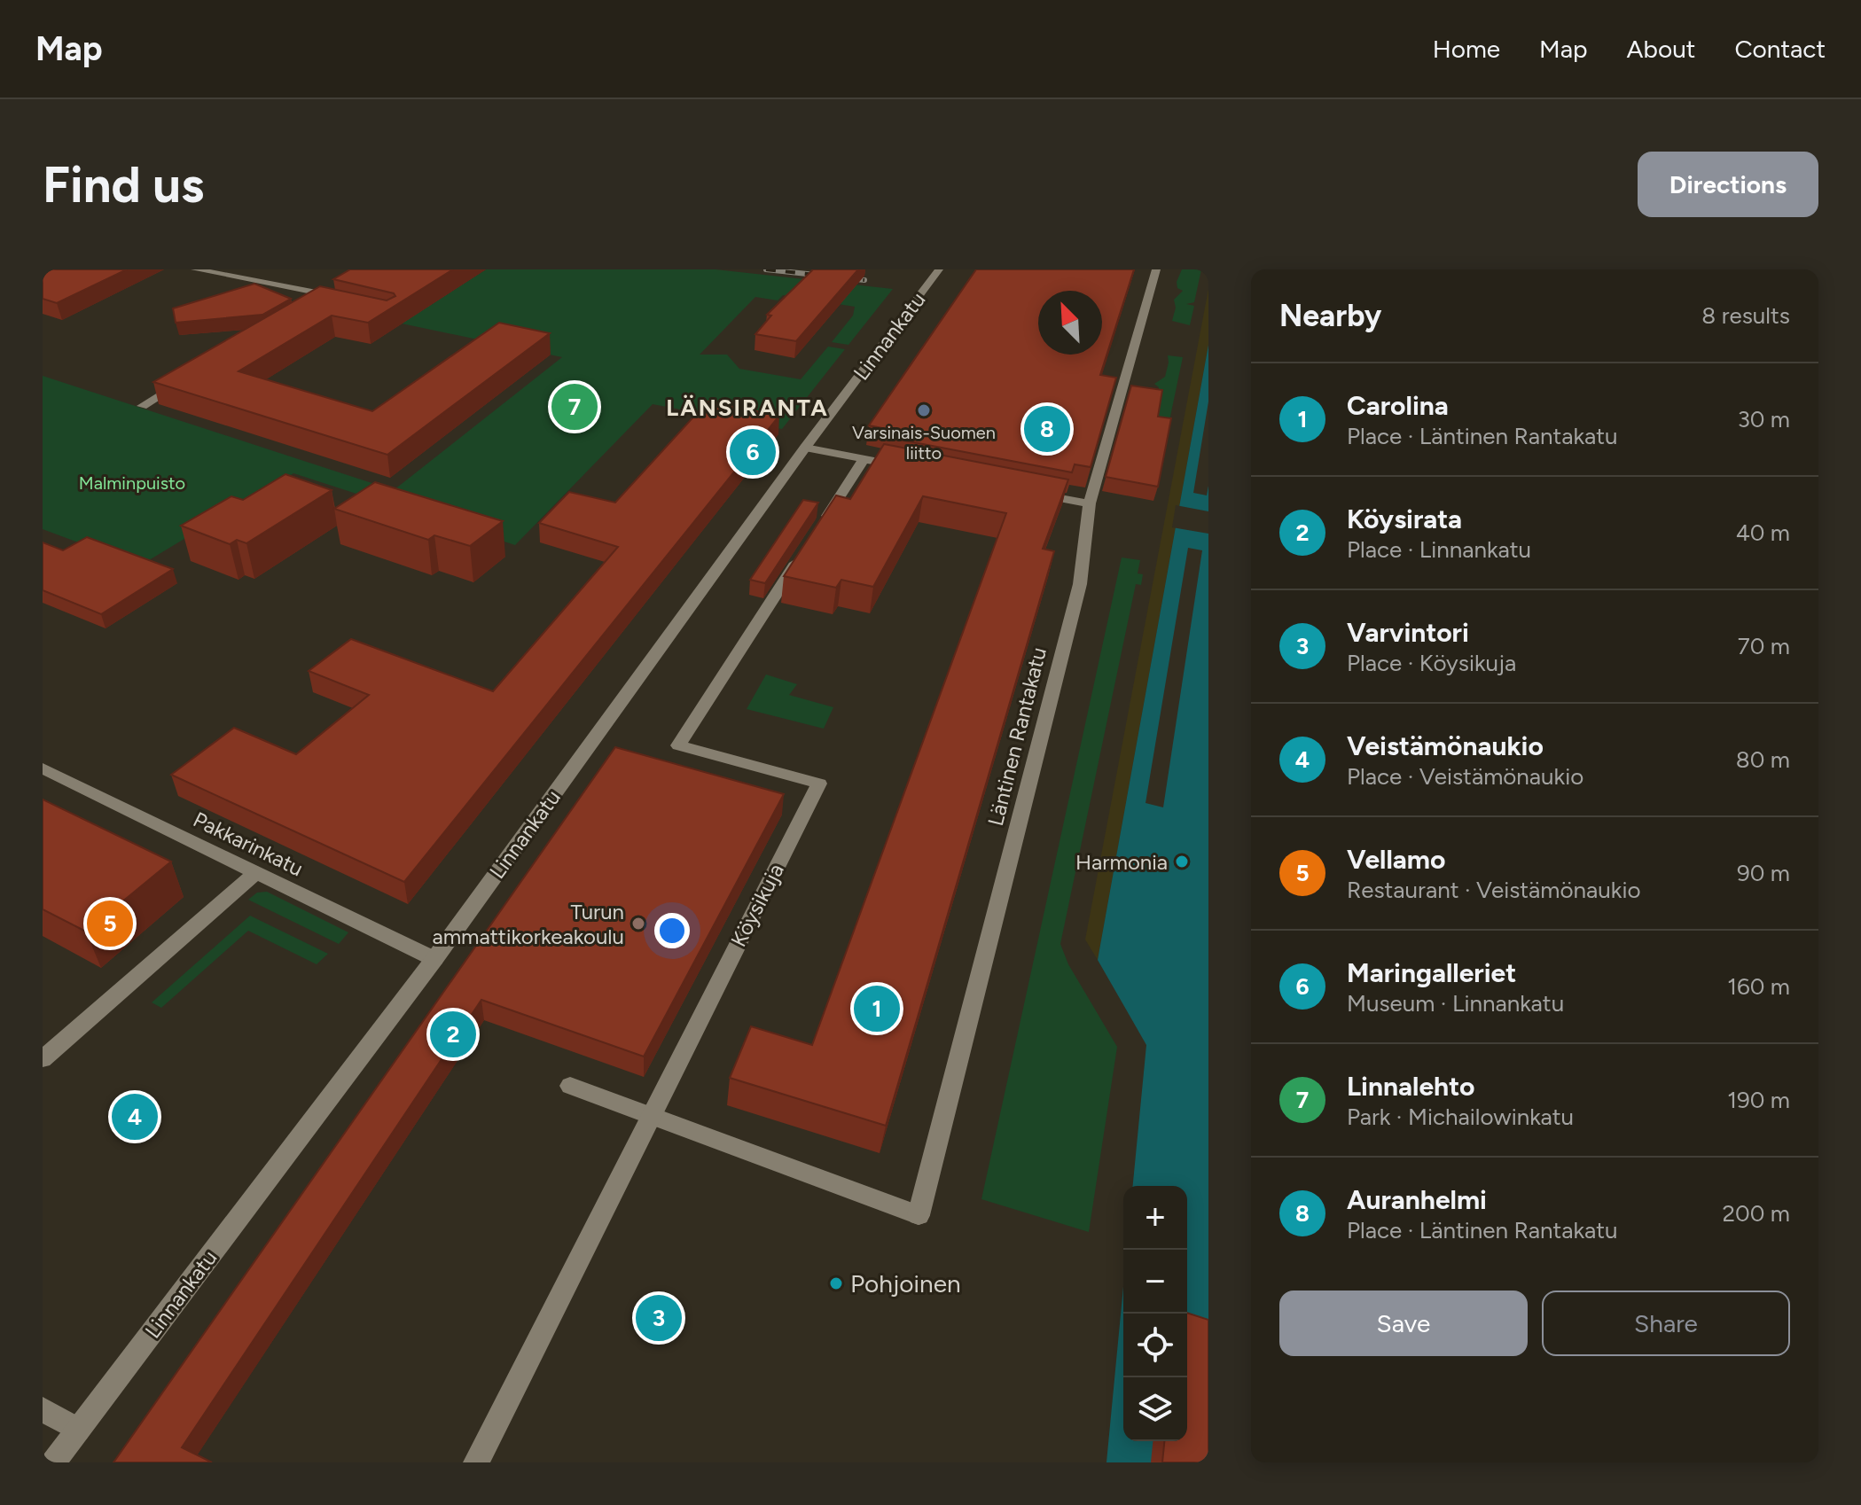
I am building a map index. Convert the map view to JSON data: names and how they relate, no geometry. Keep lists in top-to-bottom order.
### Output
{
  "streets": {
    "street": [
      "Linnankatu",
      "Läntinen Rantakatu",
      "Pakkarinkatu",
      "Köysikuja"
    ]
  },
  "crossings": [
    ["Linnankatu", "Pakkarinkatu"],
    ["Läntinen Rantakatu", "Köysikuja"]
  ],
  "districts": ["LÄNSIRANTA"],
  "parks": ["Malminpuisto"],
  "places": [
    "Varsinais-Suomen liitto",
    "Harmonia",
    "Turun ammattikorkeakoulu",
    "Pohjoinen"
  ],
  "north": "top left",
  "page": {
    "header": "Map",
    "nav": [
      "Home",
      "Map",
      "About",
      "Contact"
    ],
    "buttons": [
      "Directions",
      ["Save", "Share"]
    ],
    "title": "Find us",
    "heading": ["Nearby", "8 results"],
    "list": [
      {
        "mark": "1",
        "name": "Carolina",
        "note": "Place · Läntinen Rantakatu",
        "value": "30 m"
      },
      {
        "mark": "2",
        "name": "Köysirata",
        "note": "Place · Linnankatu",
        "value": "40 m"
      },
      {
        "mark": "3",
        "name": "Varvintori",
        "note": "Place · Köysikuja",
        "value": "70 m"
      },
      {
        "mark": "4",
        "name": "Veistämönaukio",
        "note": "Place · Veistämönaukio",
        "value": "80 m"
      },
      {
        "mark": "5",
        "name": "Vellamo",
        "note": "Restaurant · Veistämönaukio",
        "value": "90 m"
      },
      {
        "mark": "6",
        "name": "Maringalleriet",
        "note": "Museum · Linnankatu",
        "value": "160 m"
      },
      {
        "mark": "7",
        "name": "Linnalehto",
        "note": "Park · Michailowinkatu",
        "value": "190 m"
      },
      {
        "mark": "8",
        "name": "Auranhelmi",
        "note": "Place · Läntinen Rantakatu",
        "value": "200 m"
      }
    ],
    "pins": [
      "7",
      "8",
      "6",
      "5",
      "1",
      "2",
      "4",
      "3"
    ],
    "map_buttons": ["+", "−"]
  }
}
